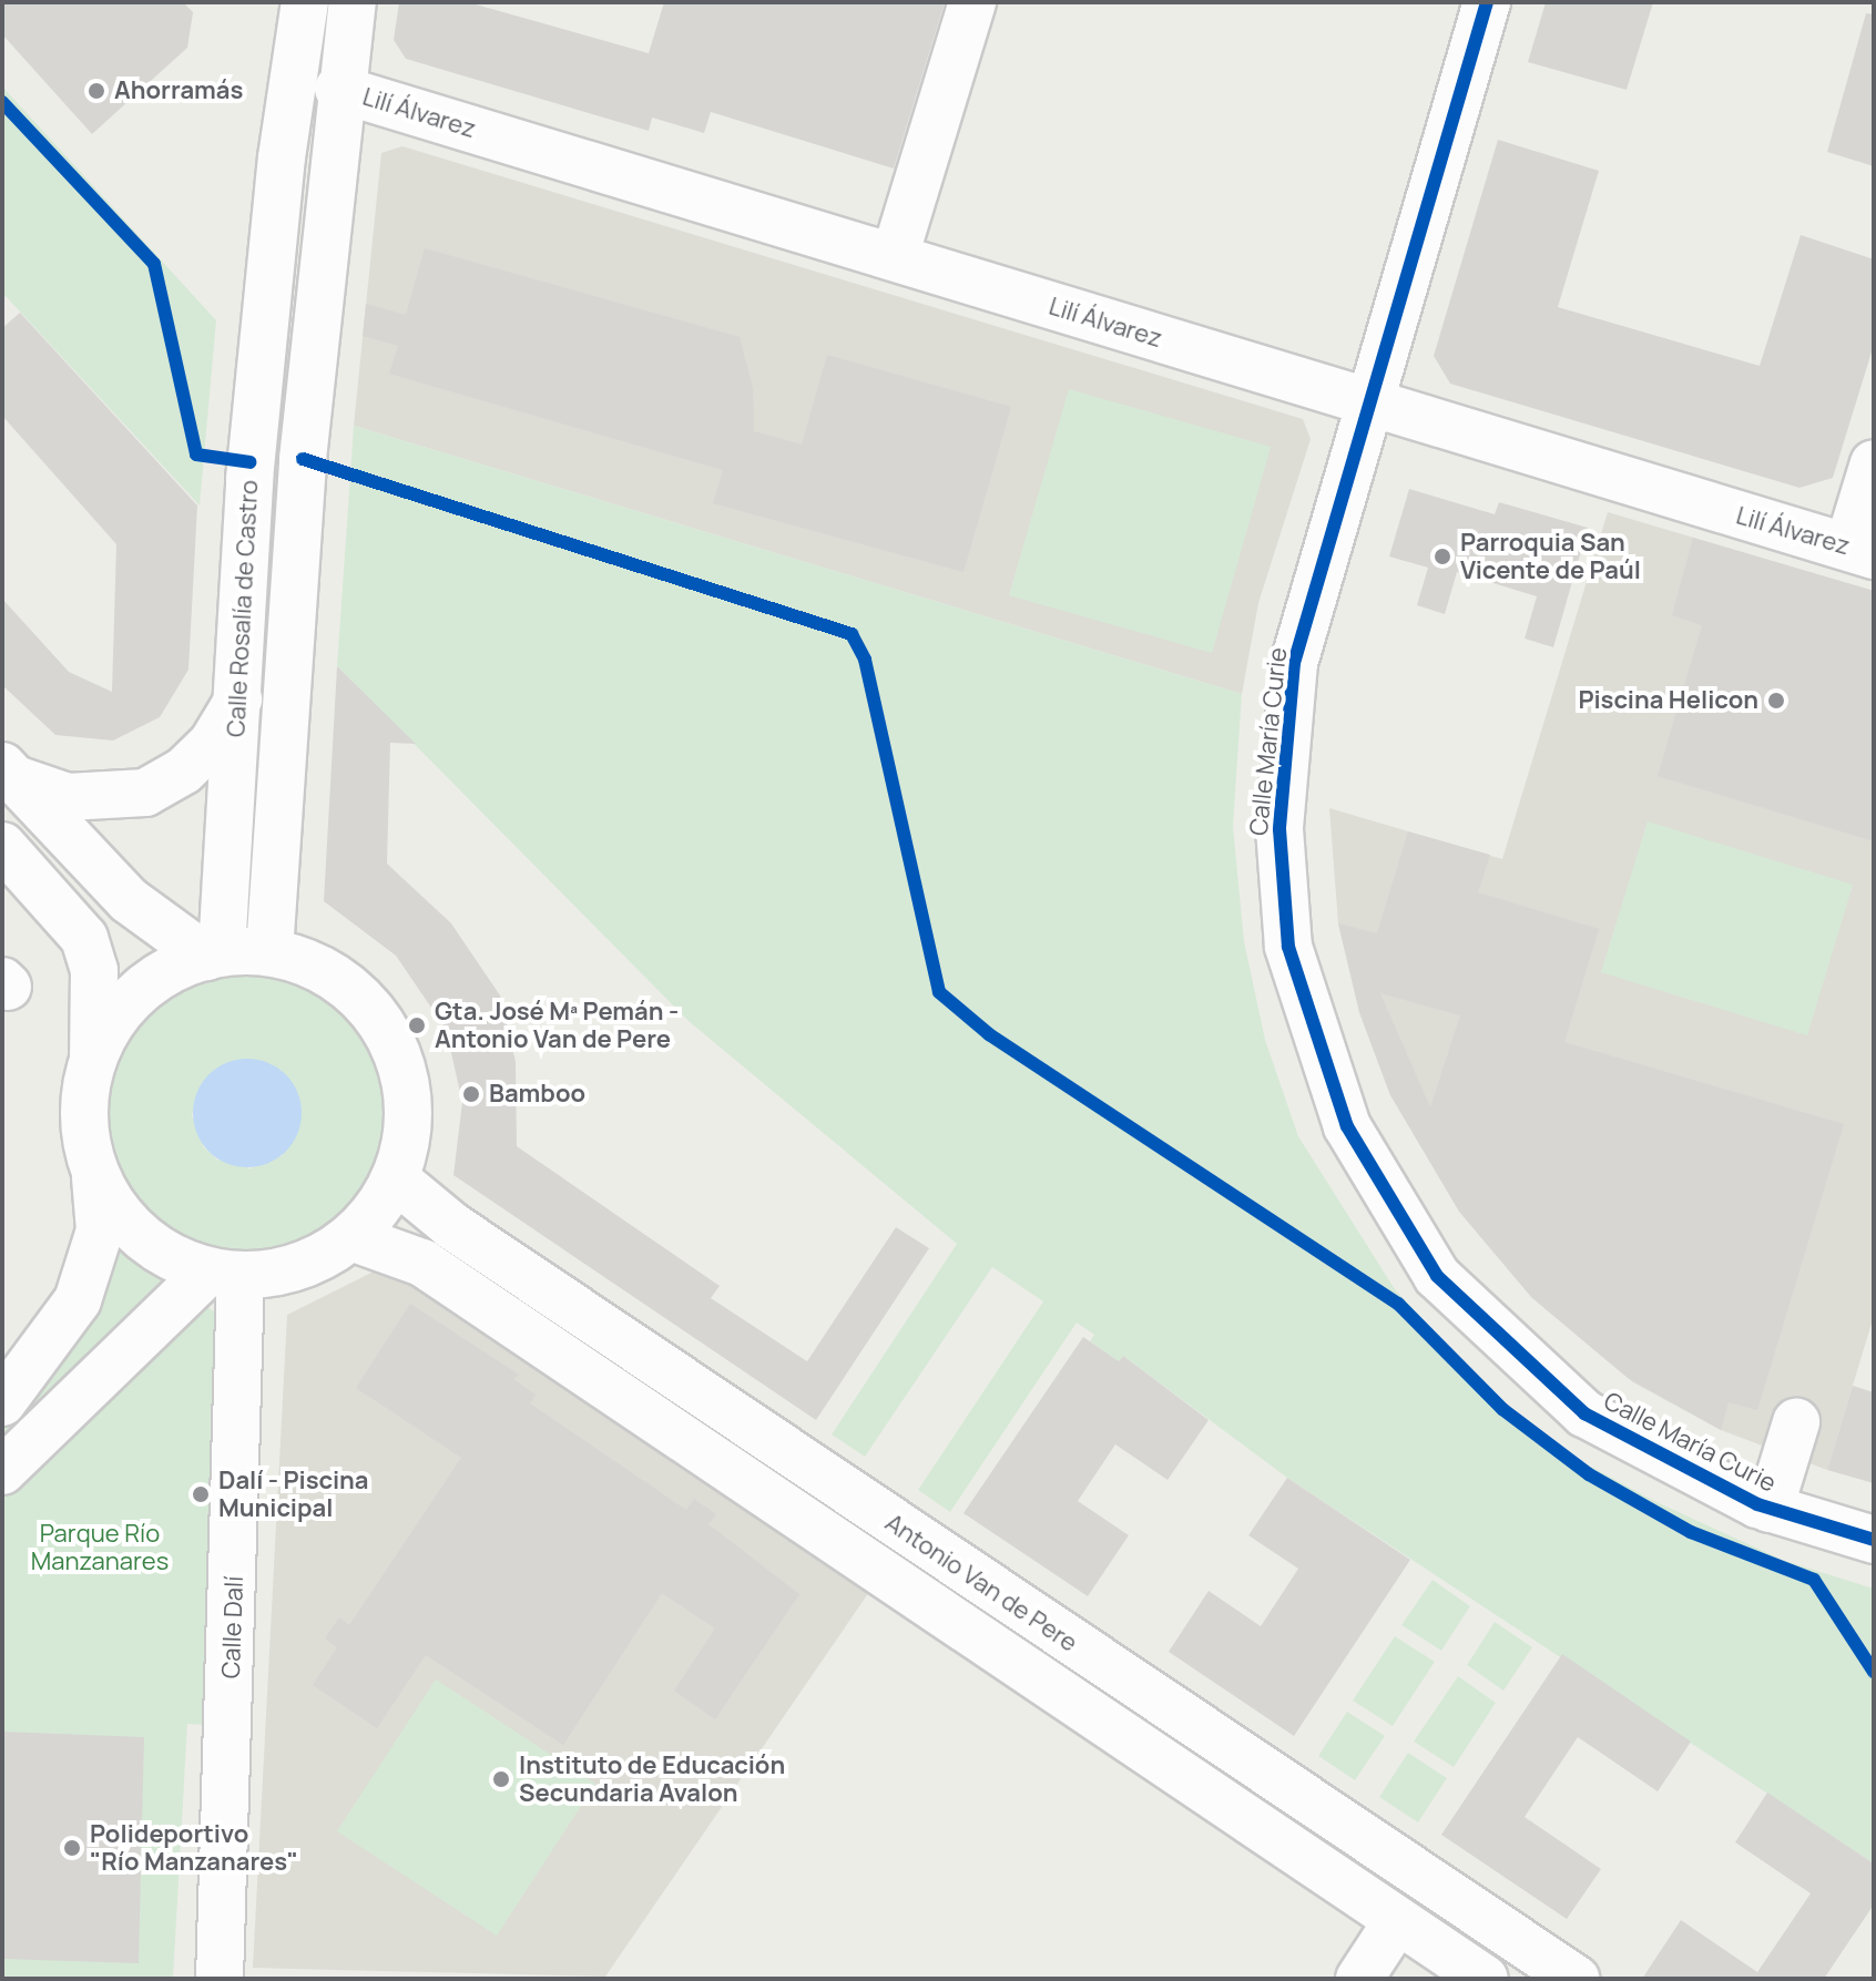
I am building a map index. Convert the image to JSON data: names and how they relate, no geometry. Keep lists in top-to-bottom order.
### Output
{
  "streets": {
    "street": [
      "Lilí Álvarez",
      "Calle Rosalía de Castro",
      "Calle María Curie",
      "Antonio Van de Pere",
      "Calle Dalí"
    ]
  },
  "crossings": [
    ["Lilí Álvarez", "Calle Rosalía de Castro"],
    ["Lilí Álvarez", "Calle María Curie"]
  ],
  "parks": ["Parque Río Manzanares"],
  "places": [
    "Ahorramás",
    "Parroquia San Vicente de Paúl",
    "Piscina Helicon",
    "Gta. José Mª Pemán - Antonio Van de Pere",
    "Bamboo",
    "Dalí - Piscina Municipal",
    "Instituto de Educación Secundaria Avalon",
    "Polideportivo \"Río Manzanares\""
  ]
}
